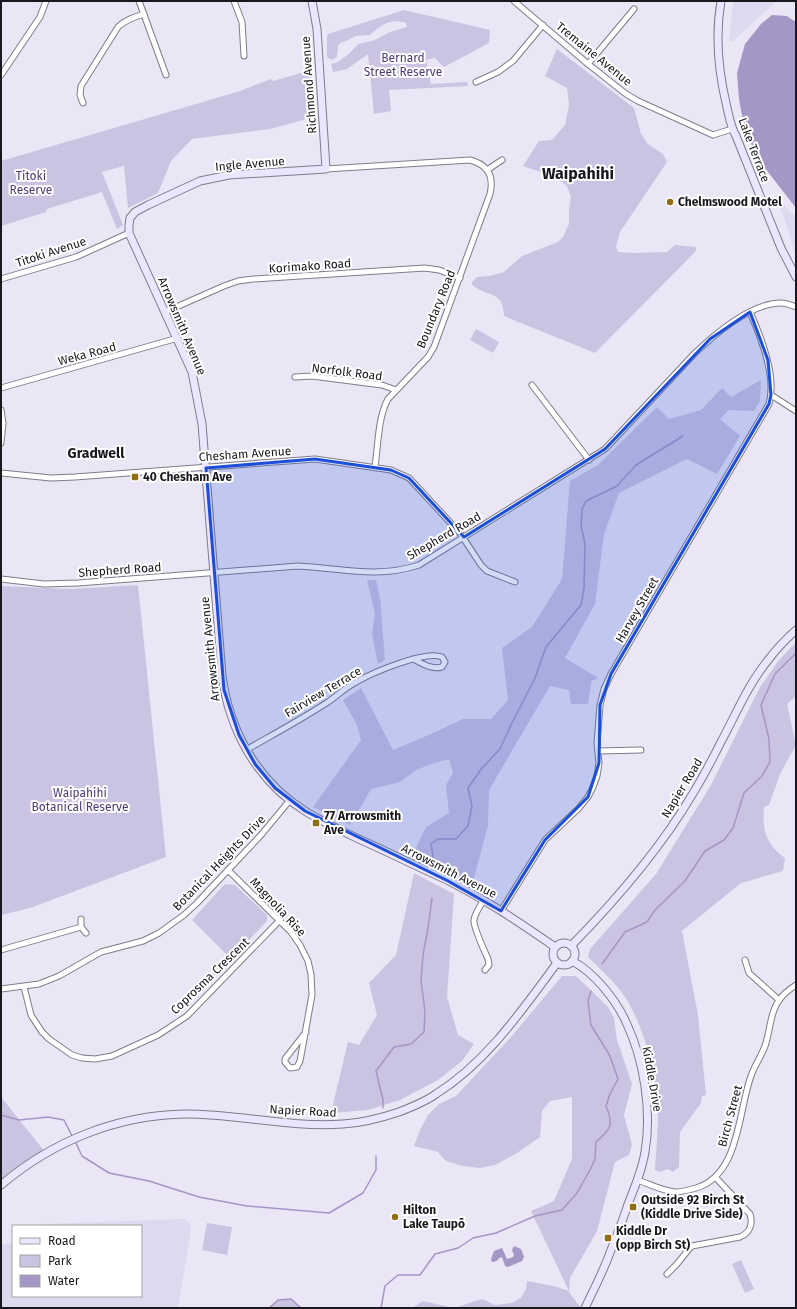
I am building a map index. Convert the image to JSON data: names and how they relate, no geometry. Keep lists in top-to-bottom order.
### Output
{
  "streets": {
    "street": [
      "Tremaine Avenue",
      "Richmond Avenue",
      "Lake Terrace",
      "Ingle Avenue",
      "Titoki Avenue",
      "Korimako Road",
      "Boundary Road",
      "Arrowsmith Avenue",
      "Weka Road",
      "Norfolk Road",
      "Chesham Avenue",
      "Shepherd Road",
      "Harvey Street",
      "Fairview Terrace",
      "Napier Road",
      "Botanical Heights Drive",
      "Magnolia Rise",
      "Coprosma Crescent",
      "Kiddle Drive",
      "Birch Street"
    ]
  },
  "crossings": [
    ["Tremaine Avenue", "Lake Terrace"],
    ["Richmond Avenue", "Ingle Avenue"],
    ["Ingle Avenue", "Titoki Avenue"],
    ["Ingle Avenue", "Arrowsmith Avenue"],
    ["Titoki Avenue", "Arrowsmith Avenue"],
    ["Korimako Road", "Boundary Road"],
    ["Korimako Road", "Arrowsmith Avenue"],
    ["Boundary Road", "Norfolk Road"],
    ["Boundary Road", "Chesham Avenue"],
    ["Arrowsmith Avenue", "Weka Road"],
    ["Arrowsmith Avenue", "Chesham Avenue"],
    ["Arrowsmith Avenue", "Shepherd Road"],
    ["Arrowsmith Avenue", "Harvey Street"],
    ["Arrowsmith Avenue", "Fairview Terrace"],
    ["Arrowsmith Avenue", "Napier Road"],
    ["Arrowsmith Avenue", "Botanical Heights Drive"],
    ["Arrowsmith Avenue", "Kiddle Drive"],
    ["Chesham Avenue", "Shepherd Road"],
    ["Shepherd Road", "Harvey Street"],
    ["Napier Road", "Kiddle Drive"],
    ["Botanical Heights Drive", "Magnolia Rise"],
    ["Botanical Heights Drive", "Coprosma Crescent"],
    ["Magnolia Rise", "Coprosma Crescent"],
    ["Kiddle Drive", "Birch Street"]
  ],
  "districts": ["Waipahihi", "Gradwell"],
  "parks": ["Bernard Street Reserve", "Titoki Reserve", "Waipahihi Botanical Reserve"],
  "places": {
    "other": ["Chelmswood Motel", "Hilton Lake Taupō"],
    "transit": [
      "40 Chesham Ave",
      "77 Arrowsmith Ave",
      "Outside 92 Birch St (Kiddle Drive Side)",
      "Kiddle Dr (opp Birch St)"
    ]
  },
  "legend": ["Road", "Park", "Water"]
}
